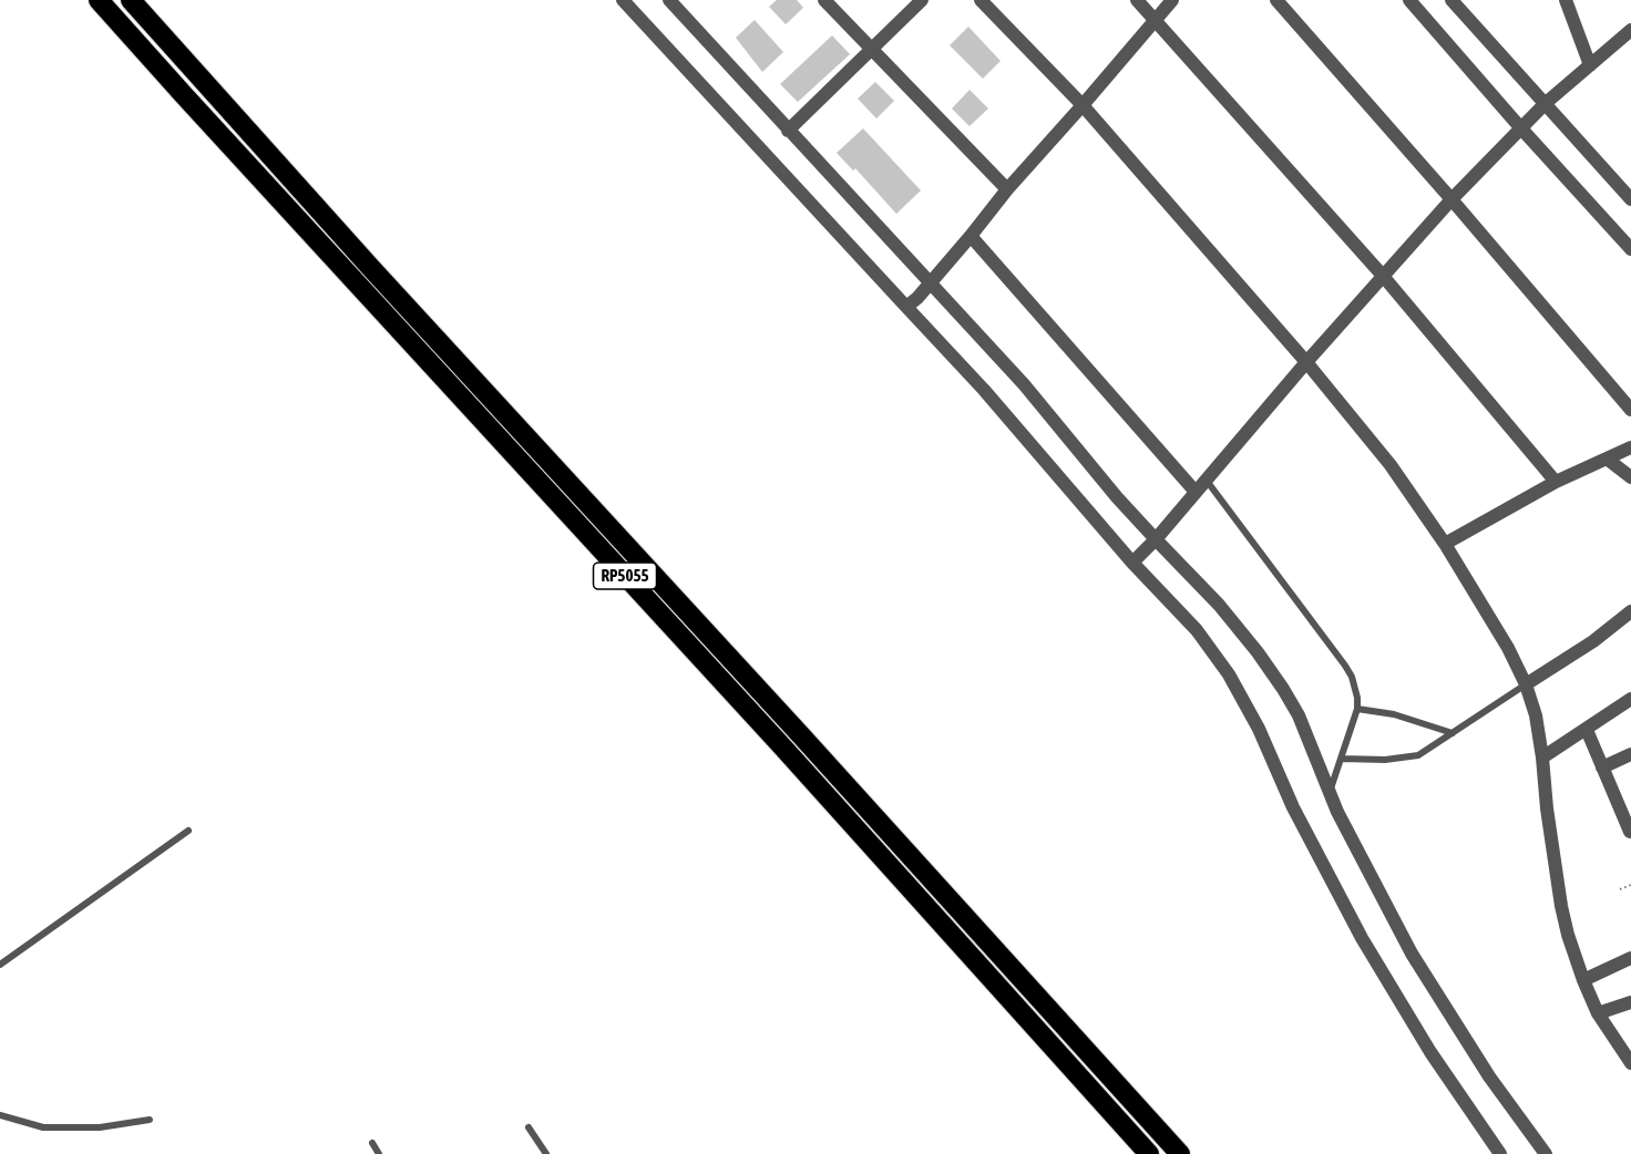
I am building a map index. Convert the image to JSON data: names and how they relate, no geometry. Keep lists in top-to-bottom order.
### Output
{
  "streets": {
    "highway": ["RP5055"]
  }
}
